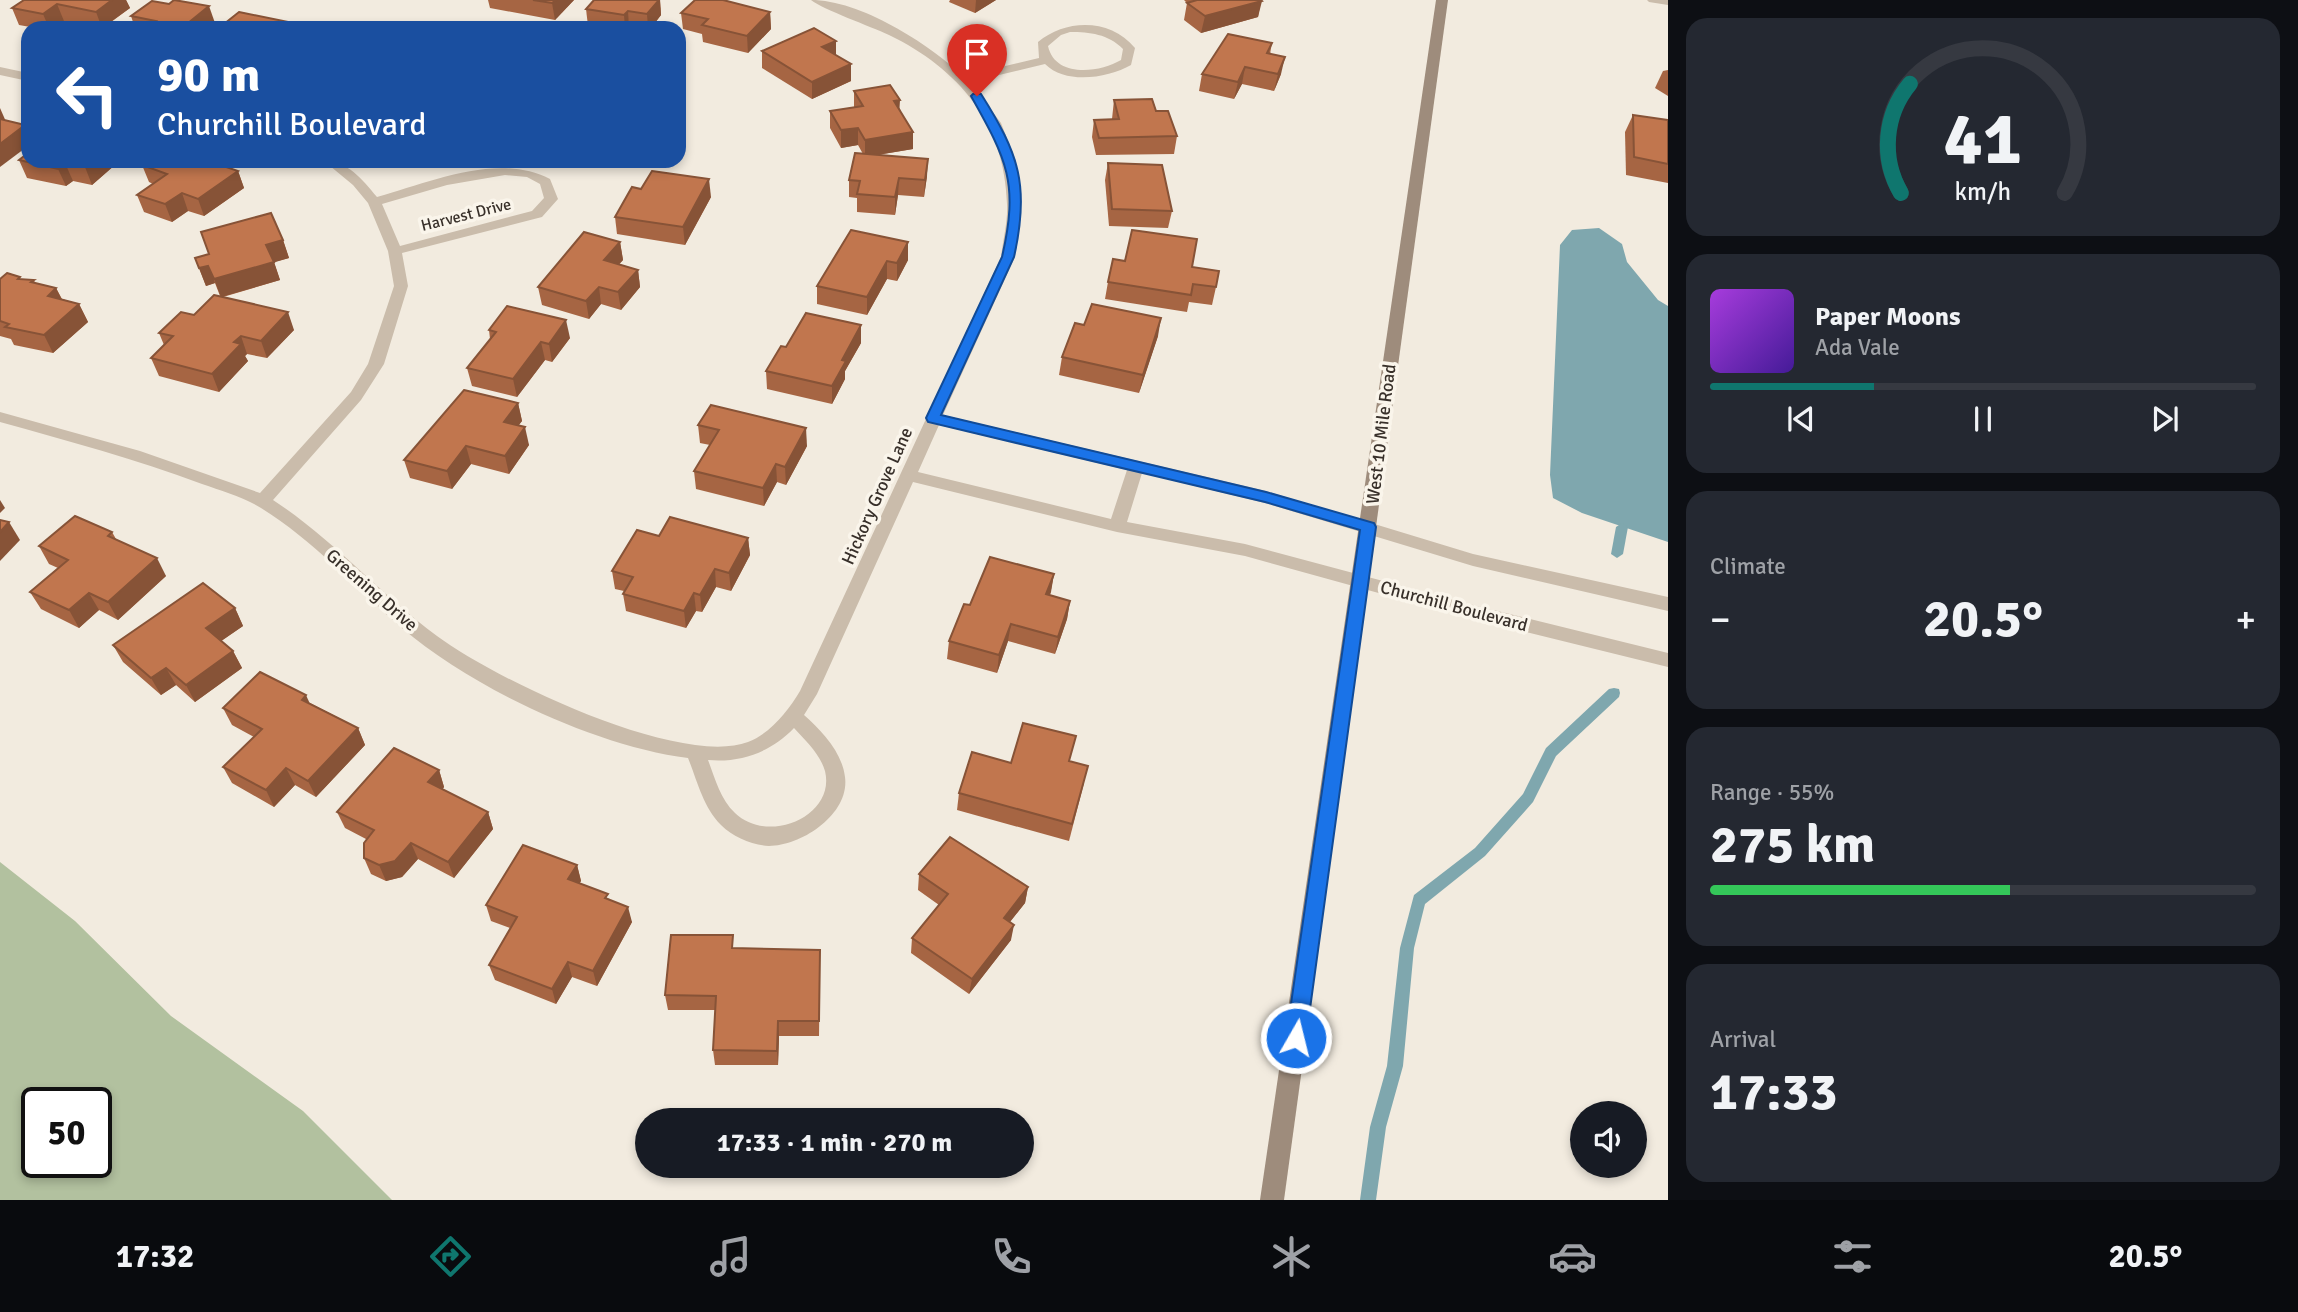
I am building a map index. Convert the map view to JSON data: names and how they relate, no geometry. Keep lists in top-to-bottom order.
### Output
{
  "streets": {
    "main road": ["West 10 Mile Road"],
    "street": [
      "Harvest Drive",
      "Hickory Grove Lane",
      "Greening Drive",
      "Churchill Boulevard"
    ]
  },
  "crossings": [
    ["West 10 Mile Road", "Churchill Boulevard"],
    ["Hickory Grove Lane", "Greening Drive"],
    ["Hickory Grove Lane", "Churchill Boulevard"]
  ],
  "page": {
    "turn": ["90 m", "Churchill Boulevard"],
    "song": ["Paper Moons", "Ada Vale"],
    "tile": [
      "Climate",
      ["Range · 55%", "275 km"],
      ["Arrival", "17:33"]
    ],
    "heat": ["−", "20.5°", "+"],
    "limit": "50",
    "trip": "17:33 · 1 min · 270 m",
    "tabs": ["17:32", "20.5°"],
    "gauge": ["41", "km/h"]
  }
}
